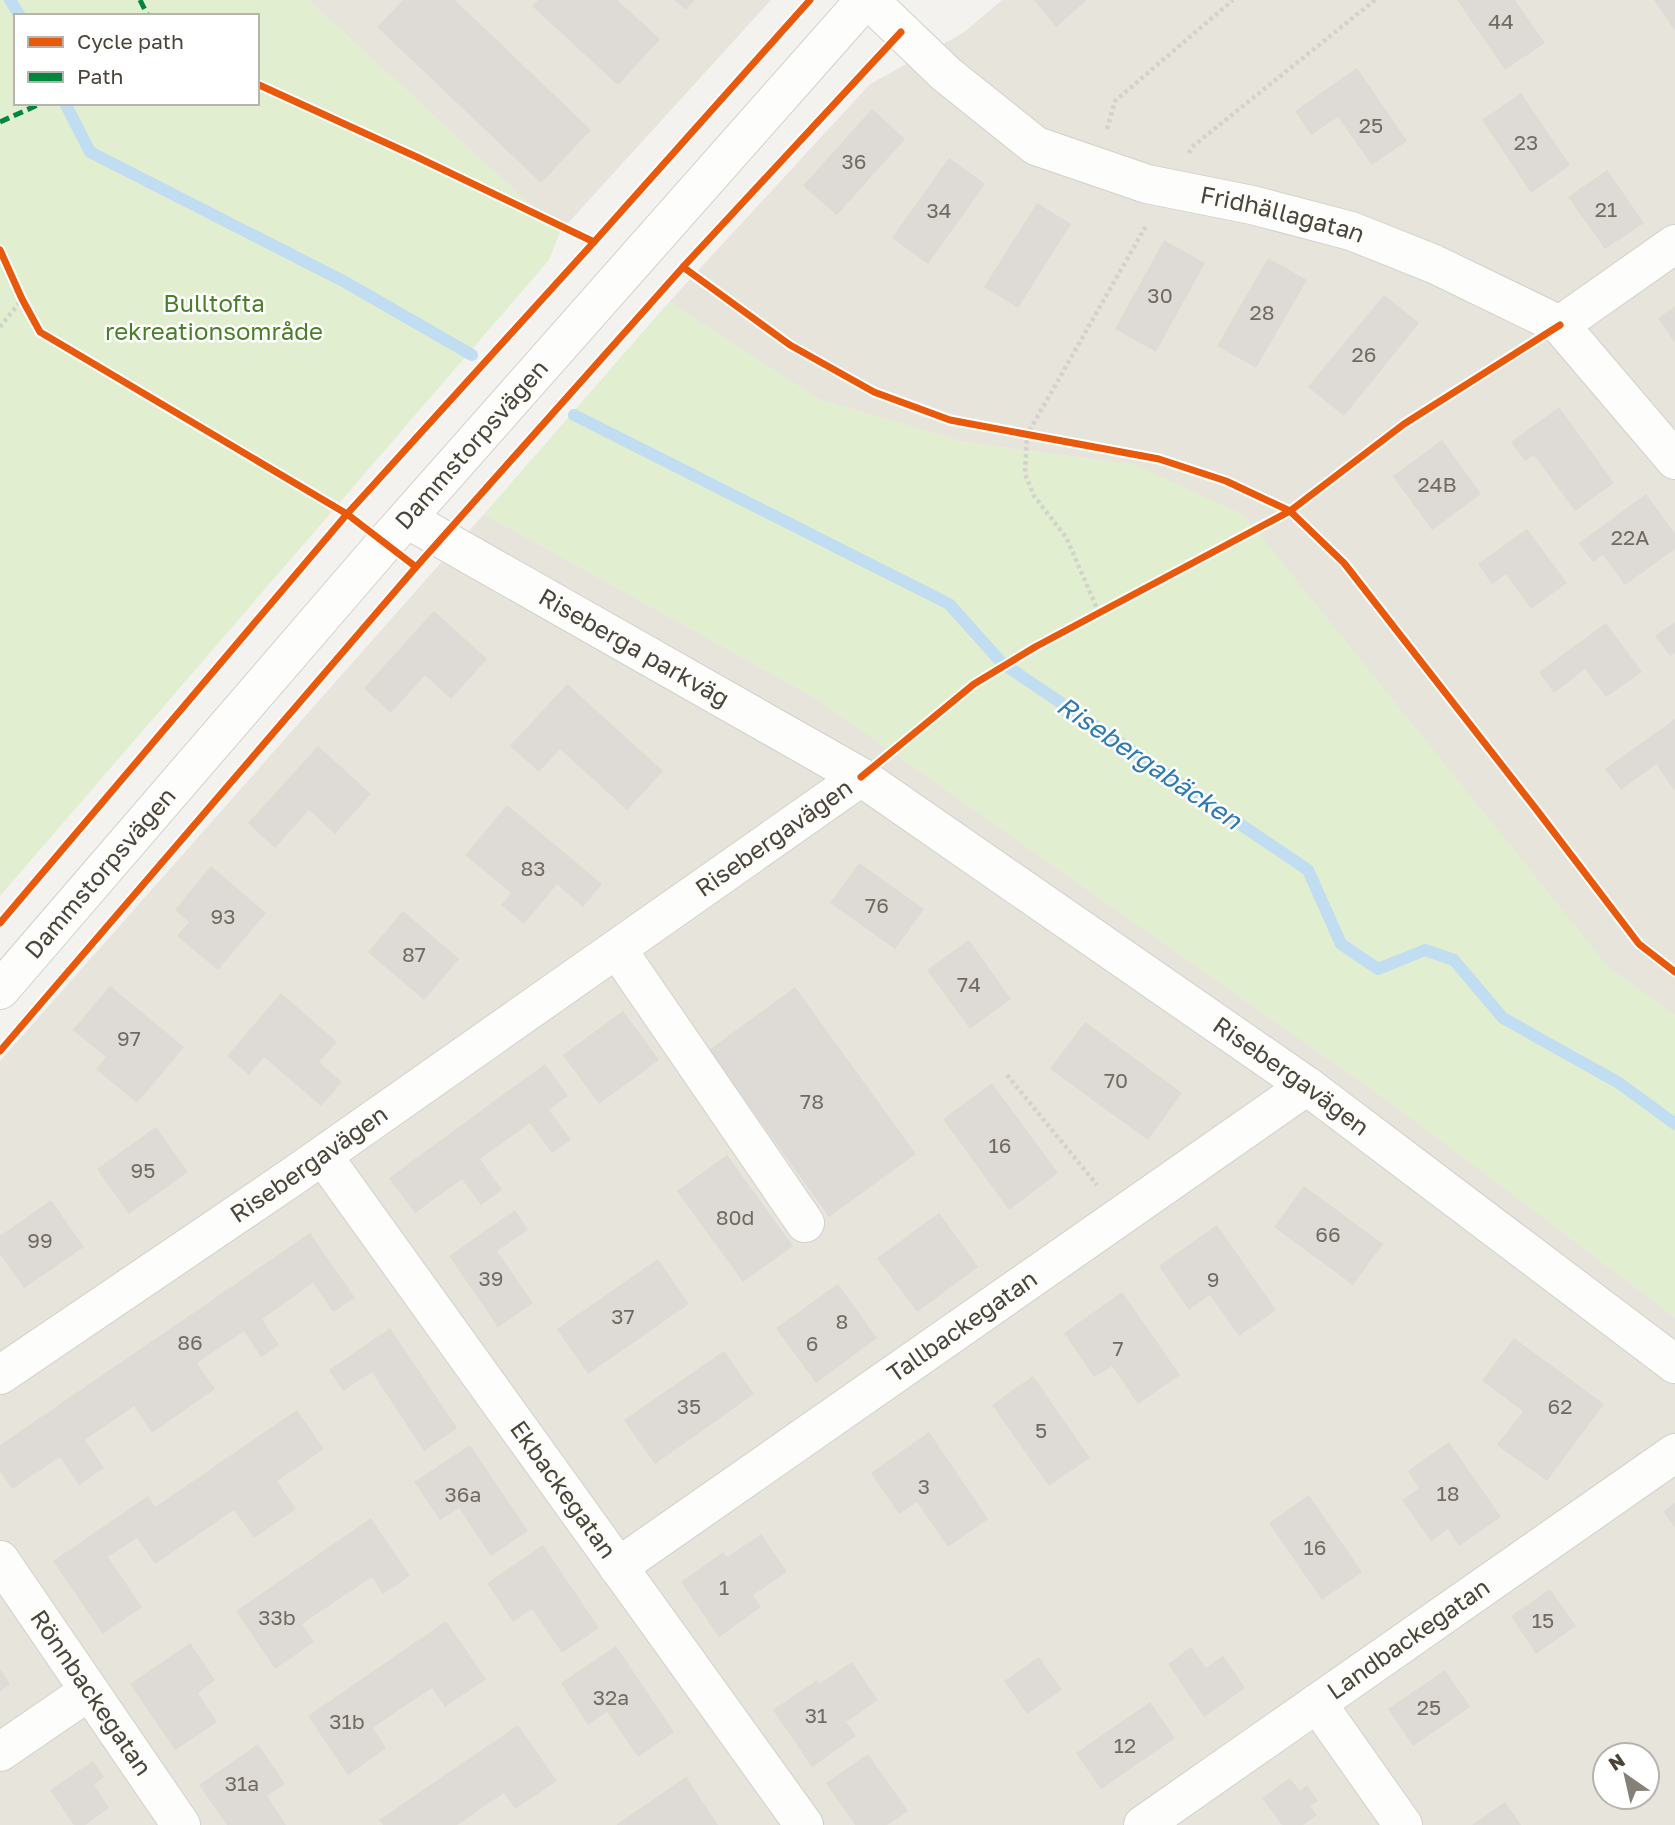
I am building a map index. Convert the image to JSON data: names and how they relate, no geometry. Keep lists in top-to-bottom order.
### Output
{
  "streets": {
    "street": [
      "Fridhällagatan",
      "Dammstorpsvägen",
      "Riseberga parkväg",
      "Risebergavägen",
      "Tallbackegatan",
      "Ekbackegatan",
      "Landbackegatan",
      "Rönnbackegatan"
    ]
  },
  "crossings": [
    ["Fridhällagatan", "Dammstorpsvägen"],
    ["Dammstorpsvägen", "Riseberga parkväg"],
    ["Riseberga parkväg", "Risebergavägen"],
    ["Risebergavägen", "Tallbackegatan"],
    ["Risebergavägen", "Ekbackegatan"],
    ["Tallbackegatan", "Ekbackegatan"]
  ],
  "water": ["Risebergabäcken"],
  "parks": ["Bulltofta rekreationsområde"],
  "house_numbers": [
    "44",
    "25",
    "23",
    "36",
    "21",
    "34",
    "30",
    "28",
    "26",
    "24B",
    "22A",
    "83",
    "76",
    "93",
    "87",
    "74",
    "97",
    "70",
    "78",
    "16",
    "95",
    "80d",
    "66",
    "99",
    "39",
    "9",
    "37",
    "8",
    "86",
    "6",
    "7",
    "35",
    "62",
    "5",
    "3",
    "18",
    "36a",
    "16",
    "1",
    "33b",
    "15",
    "32a",
    "25",
    "31",
    "31b",
    "12",
    "31a"
  ],
  "legend": ["Cycle path", "Path"],
  "north": "top left"
}
